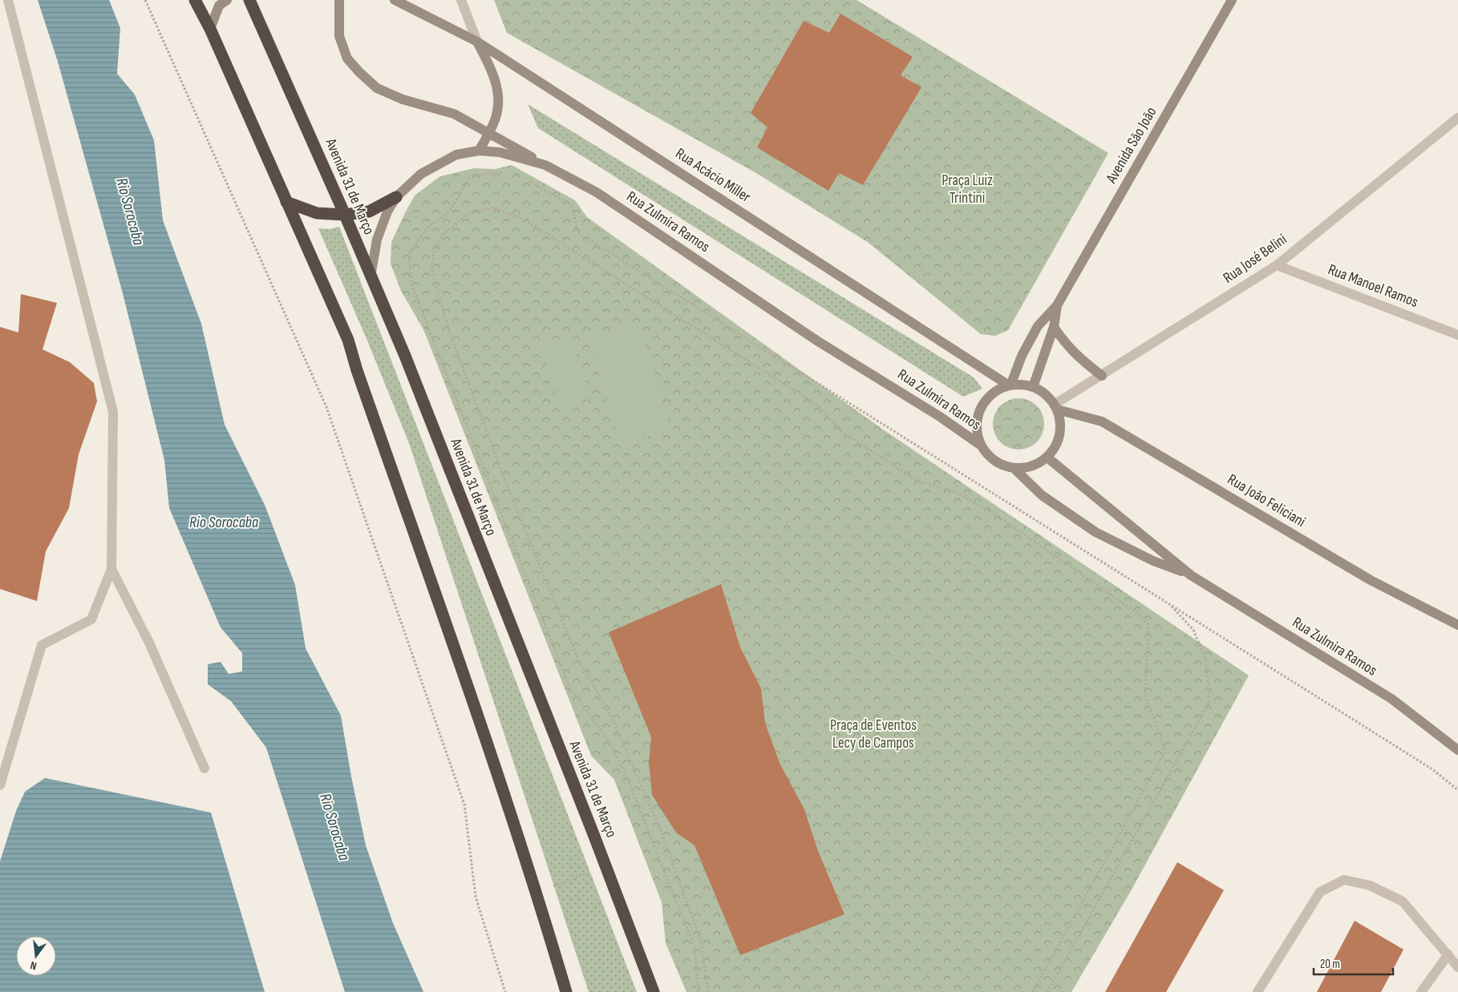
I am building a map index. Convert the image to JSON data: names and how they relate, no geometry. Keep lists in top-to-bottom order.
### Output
{
  "streets": {
    "highway": ["Avenida 31 de Março"],
    "main road": [
      "Avenida São João",
      "Rua Acácio Miller",
      "Rua Zulmira Ramos",
      "Rua João Feliciani"
    ],
    "street": ["Rua José Belini", "Rua Manoel Ramos"]
  },
  "crossings": [
    ["Avenida São João", "Rua Acácio Miller"],
    ["Avenida São João", "Rua Zulmira Ramos"],
    ["Avenida São João", "Rua José Belini"],
    ["Avenida São João", "Rua João Feliciani"],
    ["Rua Acácio Miller", "Rua Zulmira Ramos"],
    ["Rua Acácio Miller", "Rua José Belini"],
    ["Rua Acácio Miller", "Rua João Feliciani"],
    ["Avenida 31 de Março", "Rua Zulmira Ramos"],
    ["Rua Zulmira Ramos", "Rua José Belini"],
    ["Rua Zulmira Ramos", "Rua João Feliciani"],
    ["Rua José Belini", "Rua Manoel Ramos"],
    ["Rua José Belini", "Rua João Feliciani"]
  ],
  "water": ["Rio Sorocaba"],
  "parks": ["Praça Luiz Trintini", "Praça de Eventos Lecy de Campos"],
  "scale_bar": "20 m",
  "north": "bottom"
}
